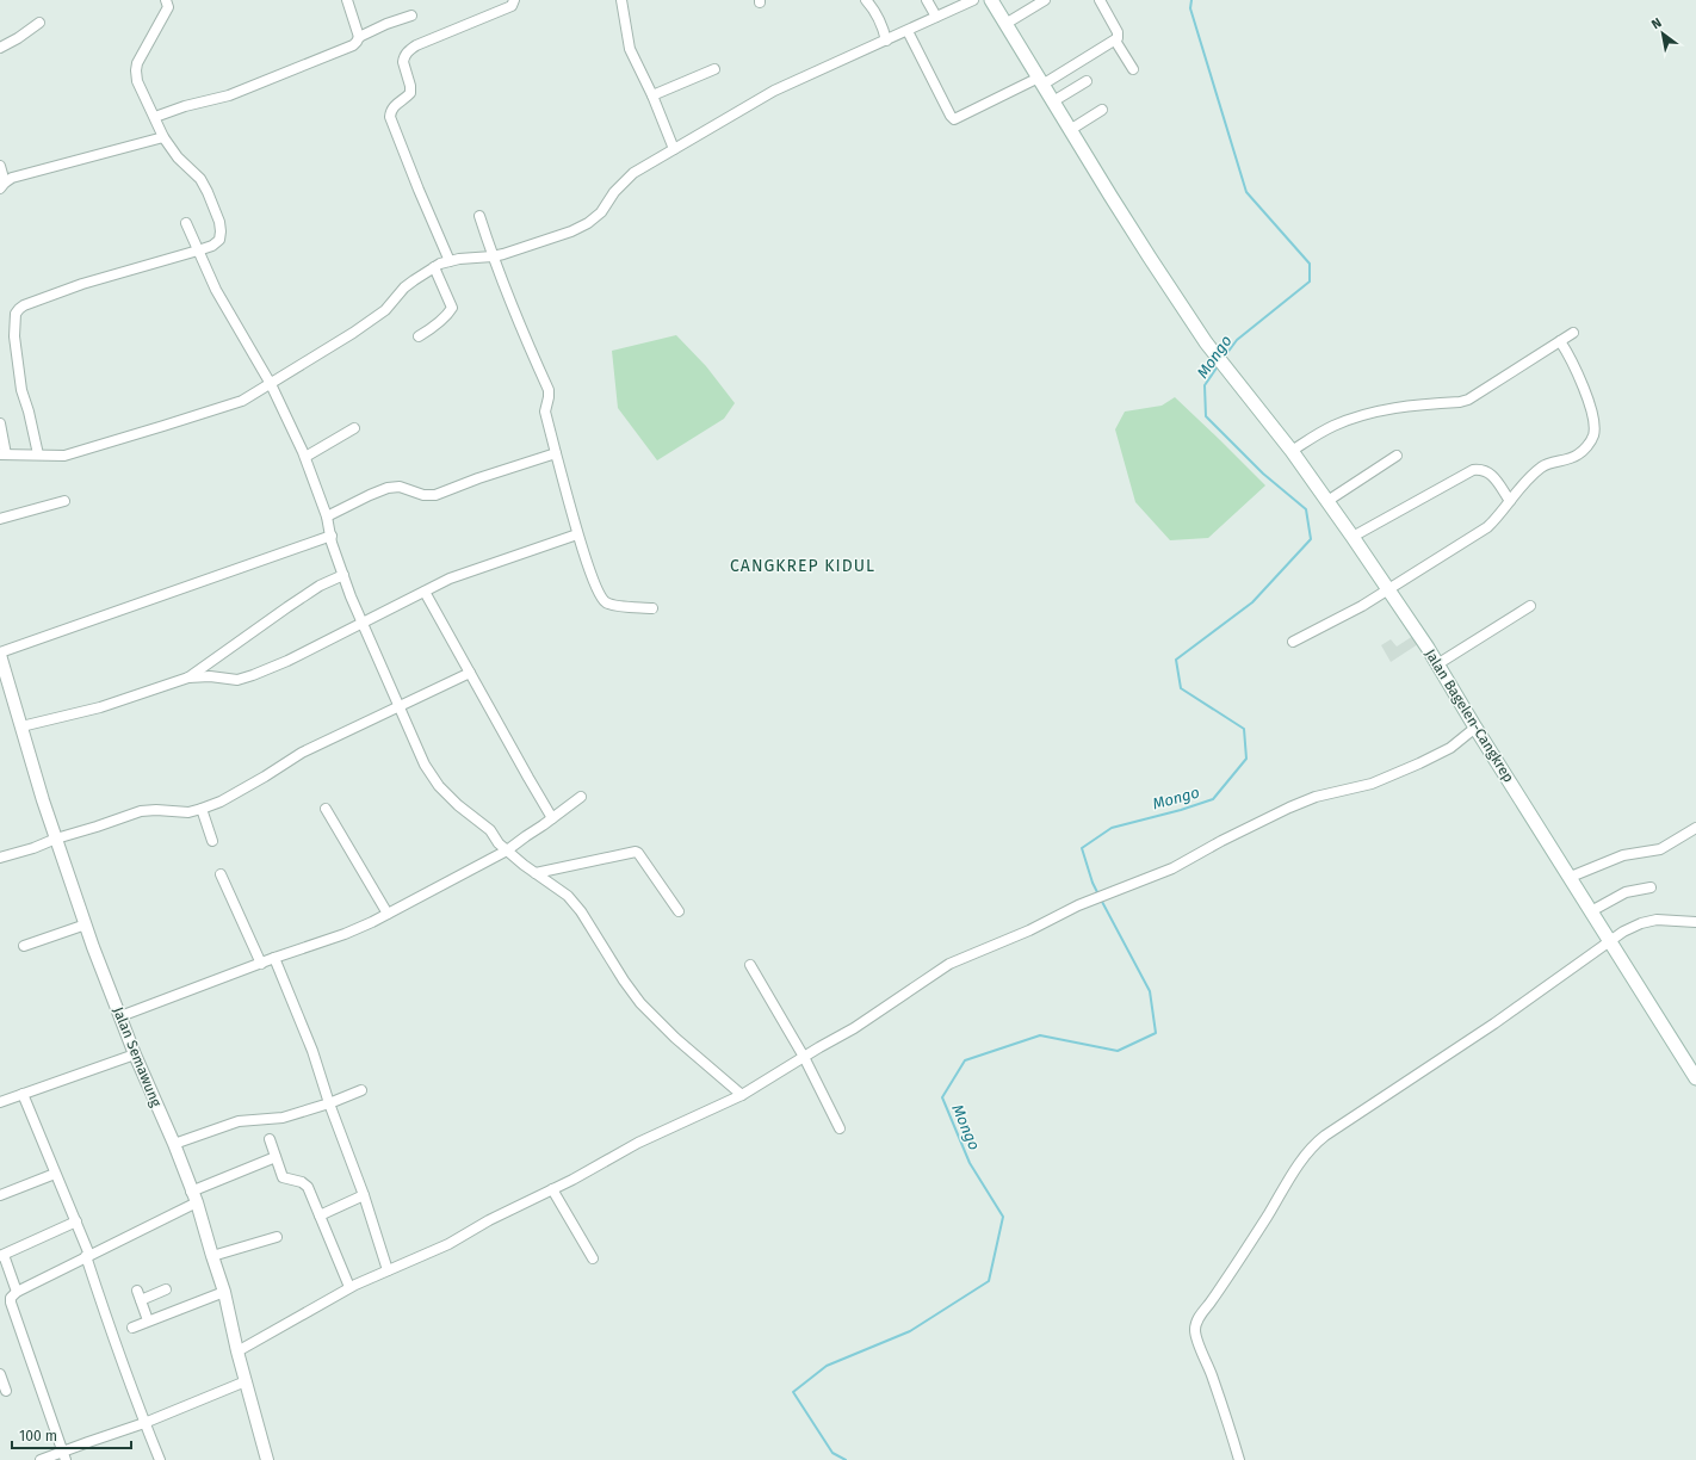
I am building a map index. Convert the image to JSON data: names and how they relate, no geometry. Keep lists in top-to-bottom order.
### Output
{
  "streets": {
    "main road": ["Jalan Bagelen-Cangkrep"],
    "street": ["Jalan Semawung"]
  },
  "districts": ["CANGKREP KIDUL"],
  "water": ["Mongo"],
  "scale_bar": "100 m",
  "north": "top left"
}
